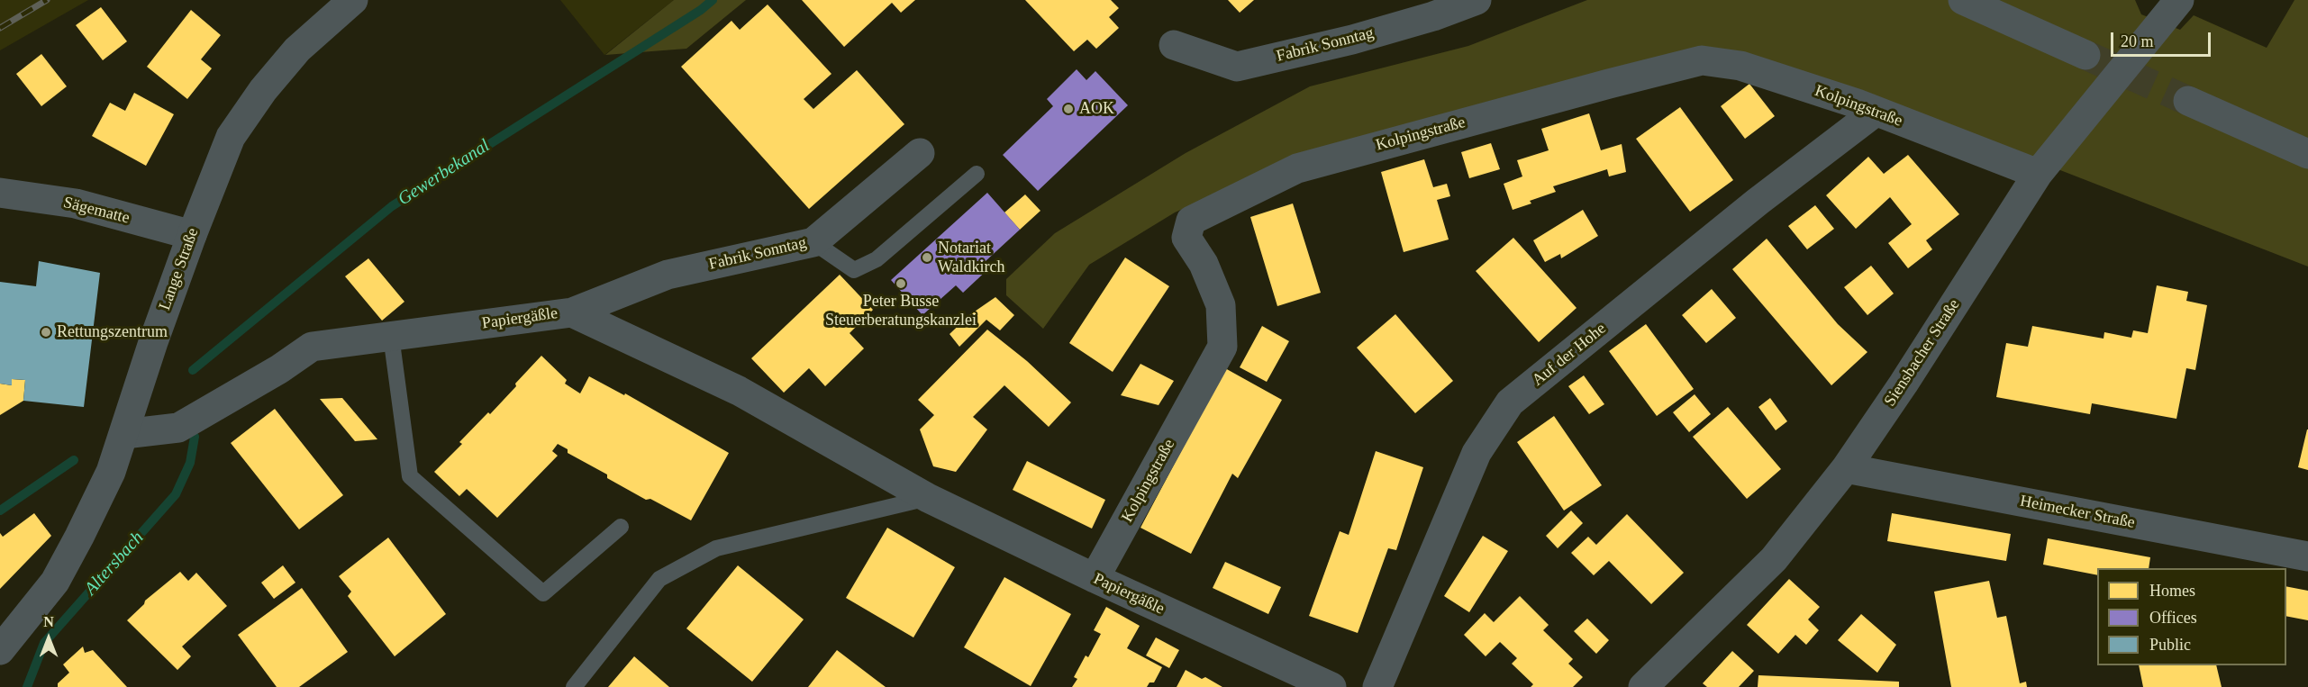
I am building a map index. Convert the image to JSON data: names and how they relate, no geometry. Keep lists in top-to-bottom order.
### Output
{
  "streets": {
    "street": [
      "Fabrik Sonntag",
      "Kolpingstraße",
      "Sägematte",
      "Lange Straße",
      "Papiergäßle",
      "Siensbacher Straße",
      "Auf der Hohe",
      "Heimecker Straße"
    ]
  },
  "crossings": [
    ["Fabrik Sonntag", "Papiergäßle"],
    ["Kolpingstraße", "Papiergäßle"],
    ["Kolpingstraße", "Siensbacher Straße"],
    ["Kolpingstraße", "Auf der Hohe"],
    ["Sägematte", "Lange Straße"],
    ["Lange Straße", "Papiergäßle"],
    ["Siensbacher Straße", "Heimecker Straße"]
  ],
  "water": ["Gewerbekanal", "Altersbach"],
  "places": [
    "AOK",
    "Notariat Waldkirch",
    "Peter Busse Steuerberatungskanzlei",
    "Rettungszentrum"
  ],
  "legend": ["Homes", "Offices", "Public"],
  "scale_bar": "20 m",
  "north": "top"
}
